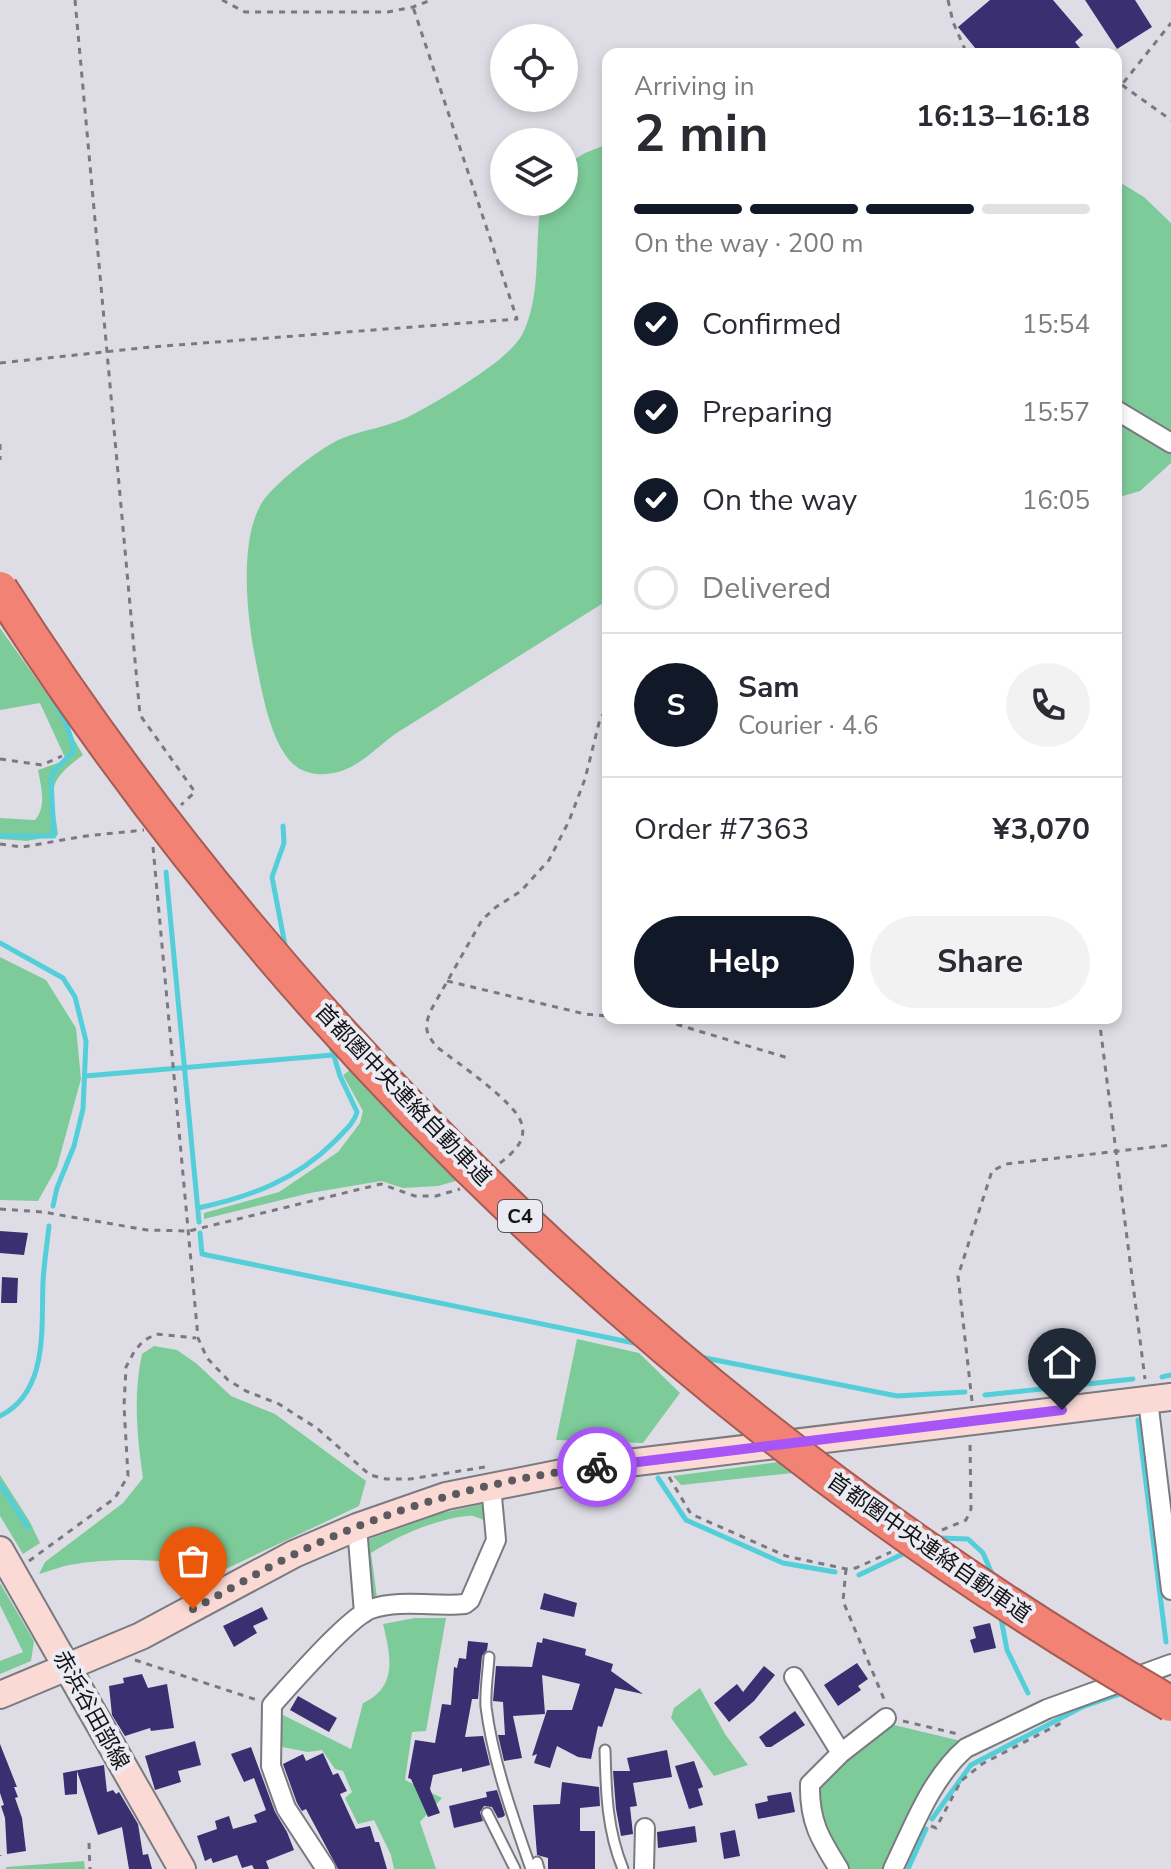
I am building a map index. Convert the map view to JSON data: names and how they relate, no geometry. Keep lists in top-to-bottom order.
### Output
{
  "streets": {
    "highway": ["首都圏中央連絡自動車道", "C4"],
    "street": ["赤浜谷田部線"]
  },
  "page": {
    "heading": ["2 min", "Arriving in", "16:13–16:18"],
    "panel": [
      "Sam",
      "Courier · 4.6",
      "Order #7363",
      "¥3,070"
    ],
    "bar": "On the way · 200 m",
    "list": [
      ["Confirmed", "15:54"],
      ["Preparing", "15:57"],
      ["On the way", "16:05"],
      "Delivered"
    ],
    "round": "S",
    "buttons": ["Help", "Share"]
  }
}
